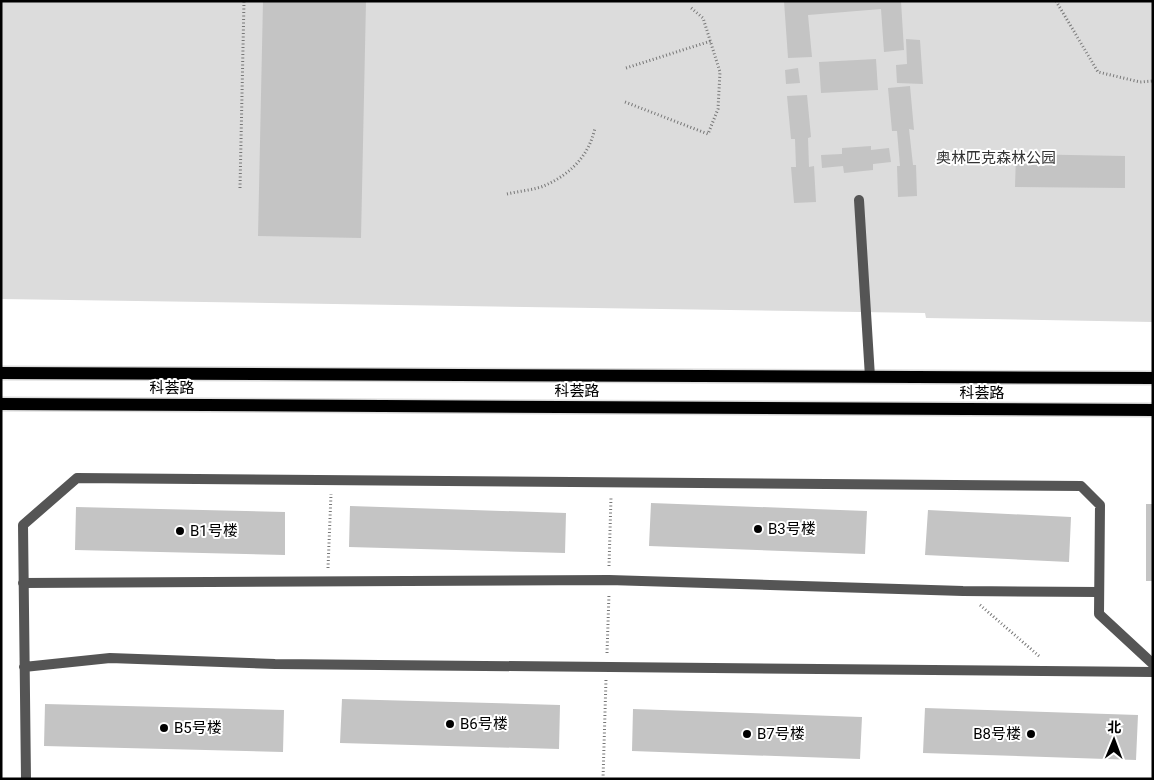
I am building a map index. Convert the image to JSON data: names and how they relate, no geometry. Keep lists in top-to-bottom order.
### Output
{
  "streets": {
    "main road": ["科荟路"]
  },
  "parks": ["奥林匹克森林公园"],
  "places": [
    "B3号楼",
    "B1号楼",
    "B6号楼",
    "B5号楼",
    "B7号楼",
    "B8号楼"
  ],
  "north": "top"
}
